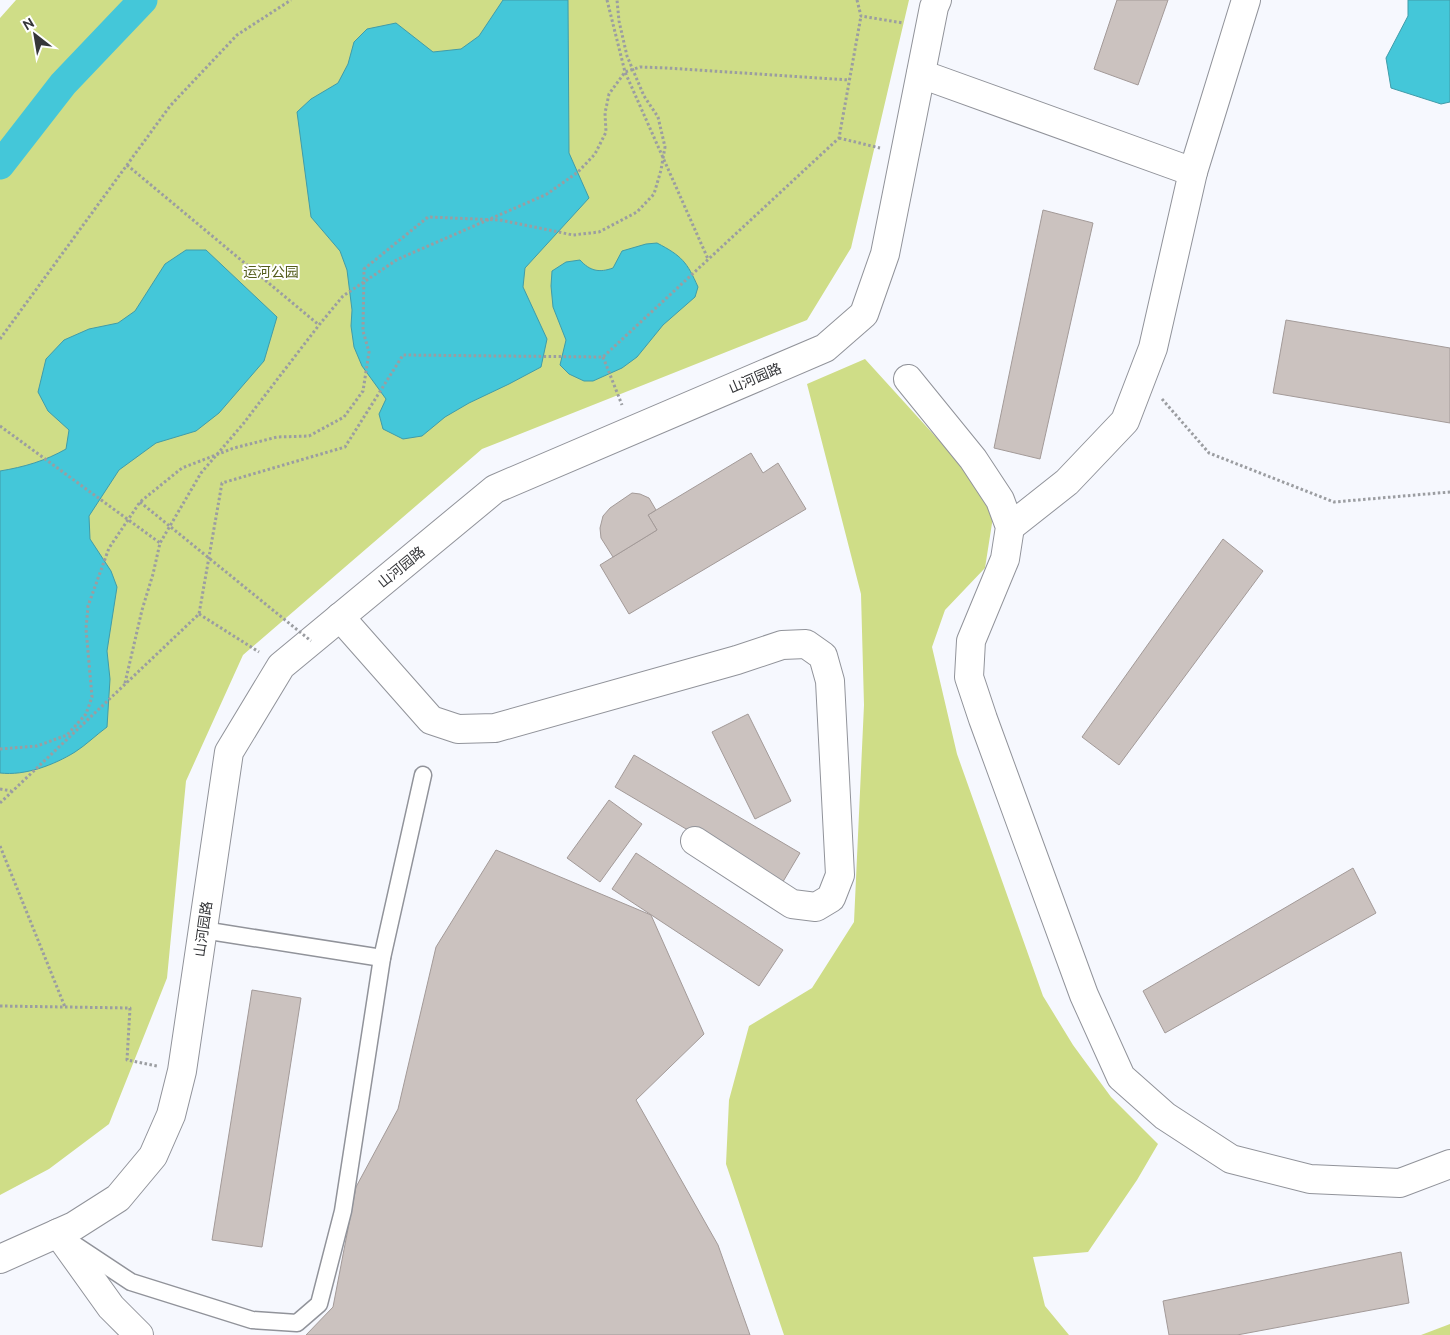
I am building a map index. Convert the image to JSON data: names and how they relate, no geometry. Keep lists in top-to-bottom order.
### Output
{
  "streets": {
    "street": ["山河园路"]
  },
  "parks": ["运河公园"],
  "north": "top left"
}
